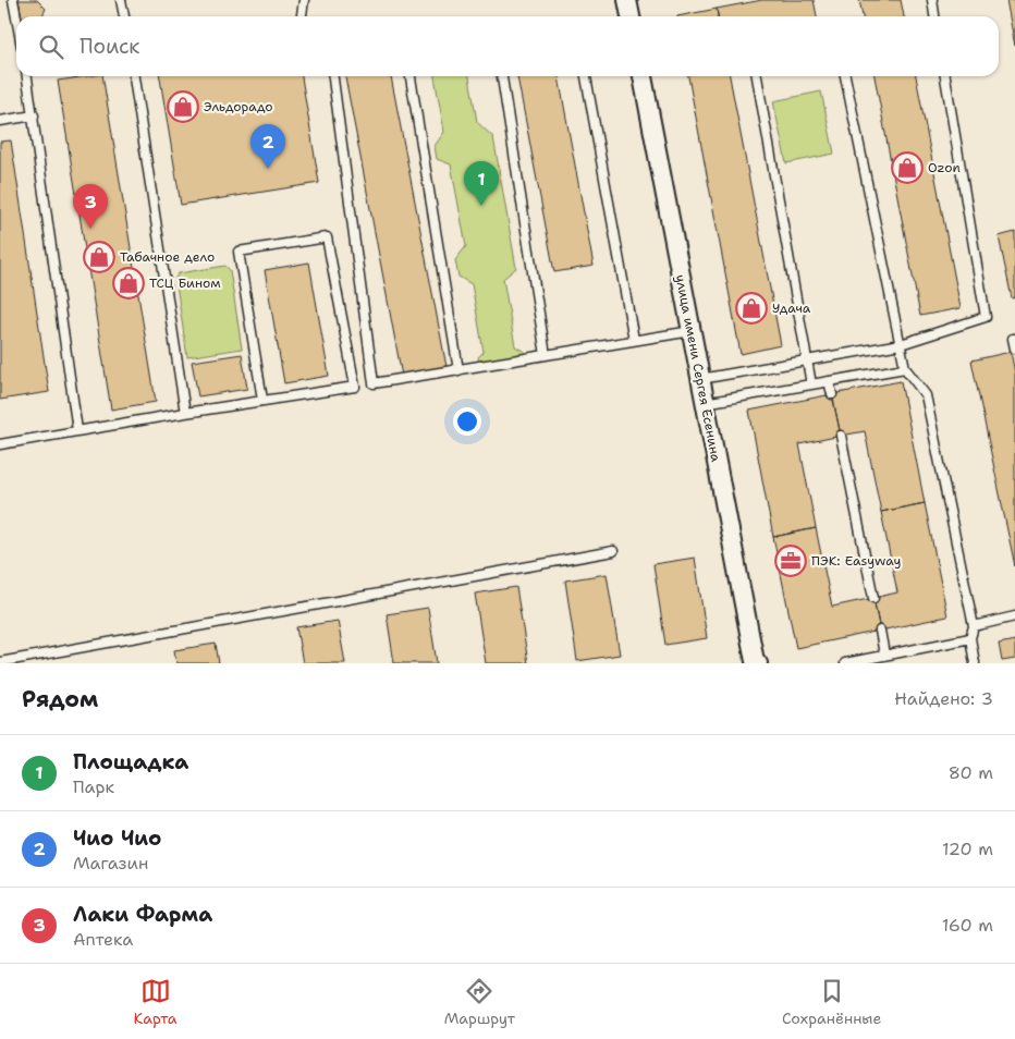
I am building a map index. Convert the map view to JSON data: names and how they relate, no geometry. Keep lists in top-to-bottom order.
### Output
{
  "streets": {
    "street": ["улица имени Сергея Есенина"]
  },
  "places": {
    "shop": [
      "Эльдорадо",
      "Ozon",
      "Табачное дело",
      "ТСЦ Бином",
      "Удача"
    ],
    "office": ["ПЭК: Easyway"]
  },
  "page": {
    "search": "Поиск",
    "pins": ["2", "1", "3"],
    "heading": ["Рядом", "Найдено: 3"],
    "list": [
      {
        "mark": "1",
        "name": "Площадка",
        "note": "Парк",
        "value": "80 m"
      },
      {
        "mark": "2",
        "name": "Чио Чио",
        "note": "Магазин",
        "value": "120 m"
      },
      {
        "mark": "3",
        "name": "Лаки Фарма",
        "note": "Аптека",
        "value": "160 m"
      }
    ],
    "nav": ["Карта", "Маршрут", "Сохранённые"]
  }
}
